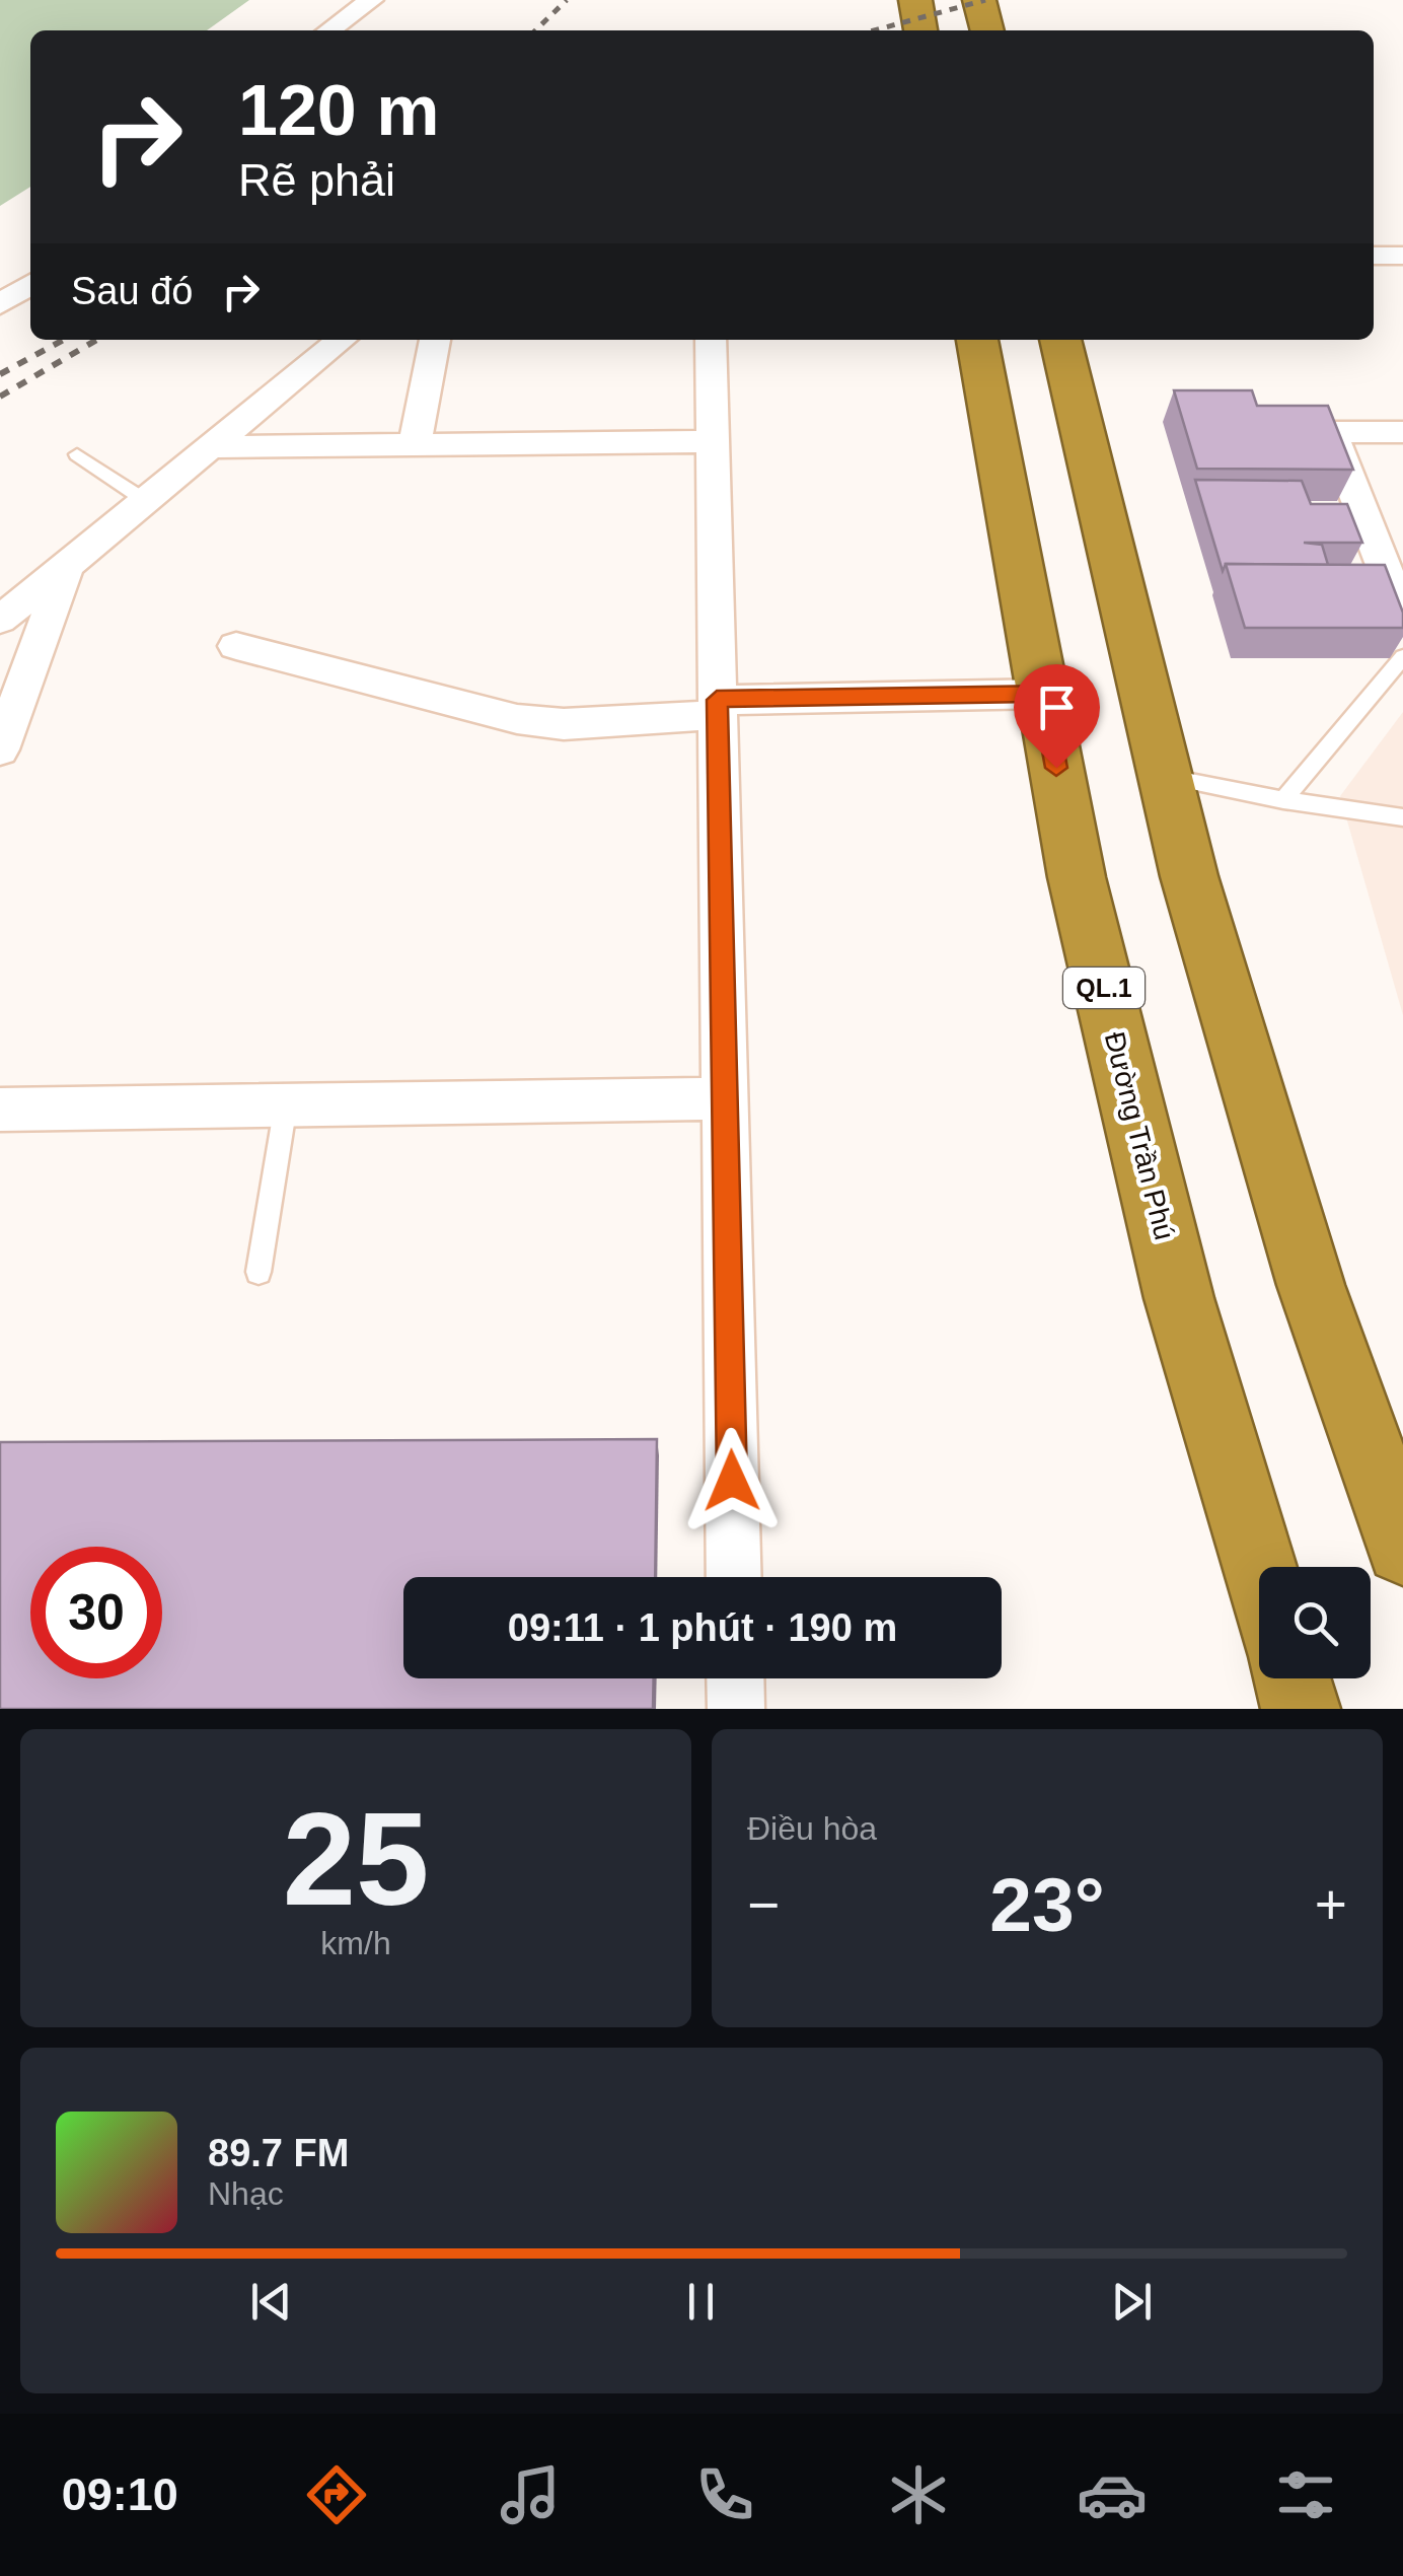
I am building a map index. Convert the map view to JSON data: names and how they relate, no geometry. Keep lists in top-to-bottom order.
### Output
{
  "streets": {
    "highway": ["QL.1", "Đường Trần Phú"]
  },
  "page": {
    "turn": ["120 m", "Rẽ phải"],
    "then": "Sau đó",
    "limit": "30",
    "trip": "09:11 · 1 phút · 190 m",
    "tile": [
      ["25", "km/h"],
      "Điều hòa"
    ],
    "heat": ["−", "23°", "+"],
    "song": ["89.7 FM", "Nhạc"],
    "tabs": "09:10"
  }
}
